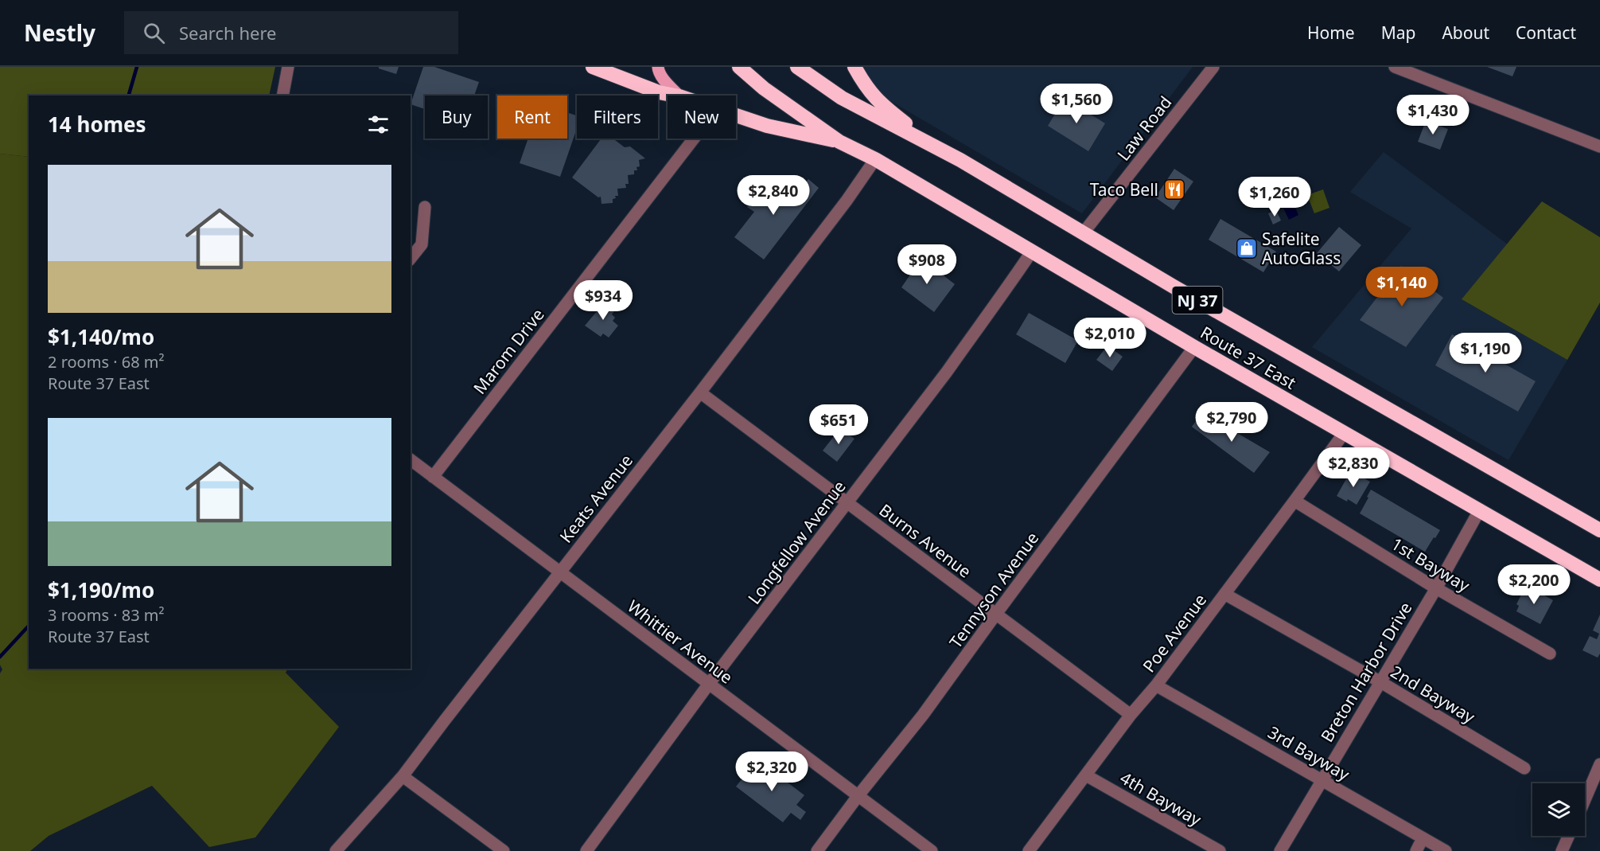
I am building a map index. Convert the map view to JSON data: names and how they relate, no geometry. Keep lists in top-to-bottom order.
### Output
{
  "streets": {
    "highway": ["NJ 37", "Route 37 East"],
    "street": [
      "Law Road",
      "Marom Drive",
      "Keats Avenue",
      "Burns Avenue",
      "Longfellow Avenue",
      "1st Bayway",
      "Tennyson Avenue",
      "Poe Avenue",
      "Whittier Avenue",
      "Breton Harbor Drive",
      "2nd Bayway",
      "3rd Bayway",
      "4th Bayway"
    ]
  },
  "crossings": [
    ["Law Road", "Route 37 East"],
    ["Marom Drive", "Whittier Avenue"],
    ["Route 37 East", "Keats Avenue"],
    ["Route 37 East", "Longfellow Avenue"],
    ["Route 37 East", "Tennyson Avenue"],
    ["Route 37 East", "Poe Avenue"],
    ["Route 37 East", "Breton Harbor Drive"],
    ["Keats Avenue", "Burns Avenue"],
    ["Keats Avenue", "Whittier Avenue"],
    ["Burns Avenue", "Longfellow Avenue"],
    ["Burns Avenue", "Tennyson Avenue"],
    ["Burns Avenue", "Poe Avenue"],
    ["Longfellow Avenue", "Whittier Avenue"],
    ["1st Bayway", "Poe Avenue"],
    ["1st Bayway", "Breton Harbor Drive"],
    ["Tennyson Avenue", "Whittier Avenue"],
    ["Poe Avenue", "2nd Bayway"],
    ["Poe Avenue", "3rd Bayway"],
    ["Poe Avenue", "4th Bayway"],
    ["Breton Harbor Drive", "2nd Bayway"],
    ["Breton Harbor Drive", "3rd Bayway"]
  ],
  "places": {
    "restaurant": ["Taco Bell"],
    "shop": ["Safelite AutoGlass"]
  },
  "page": {
    "header": "Nestly",
    "search": "Search here",
    "nav": [
      "Home",
      "Map",
      "About",
      "Contact"
    ],
    "price": [
      "$1,560",
      "$1,430",
      "$2,840",
      "$1,260",
      "$908",
      "$1,140",
      "$934",
      "$2,010",
      "$1,190",
      "$2,790",
      "$651",
      "$2,830",
      "$2,200",
      "$2,320"
    ],
    "chip": [
      "Buy",
      "Rent",
      "Filters",
      "New"
    ],
    "heading": "14 homes",
    "list": [
      {
        "name": "$1,140/mo",
        "note": "2 rooms · 68 m² · Route 37 East"
      },
      {
        "name": "$1,190/mo",
        "note": "3 rooms · 83 m² · Route 37 East"
      }
    ]
  }
}
